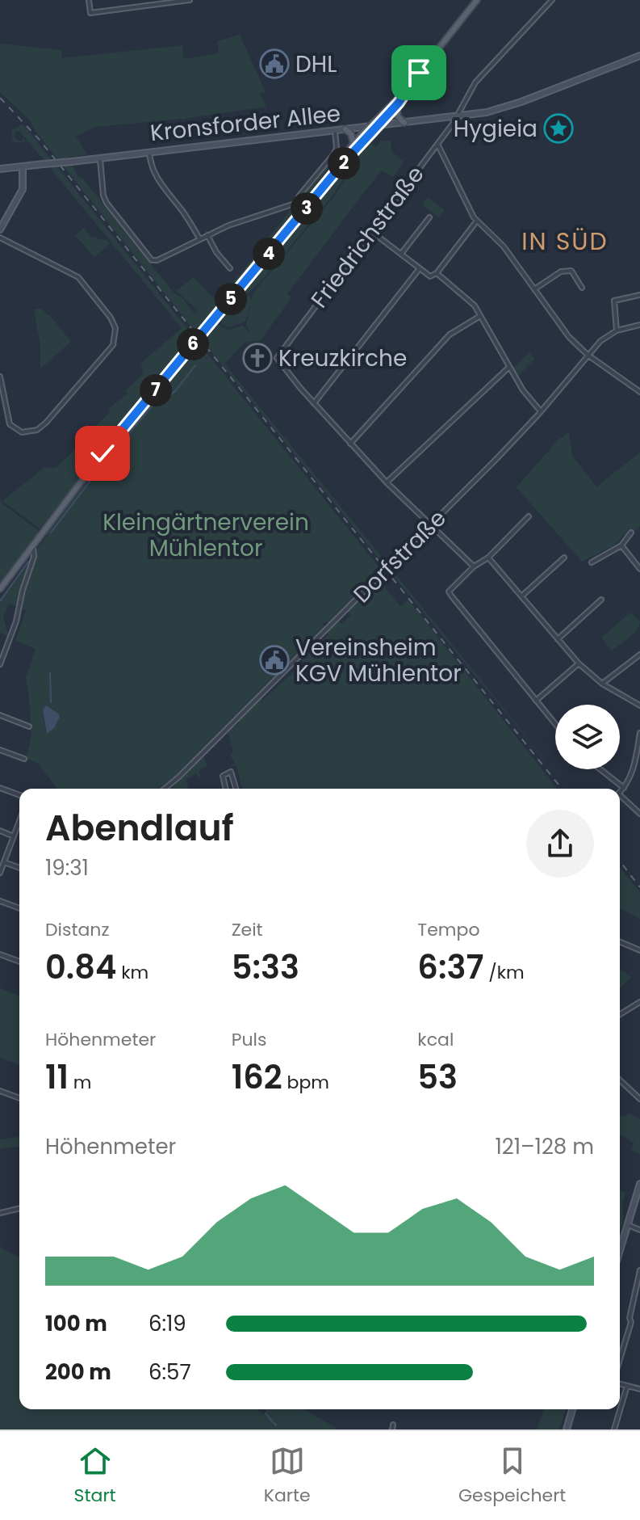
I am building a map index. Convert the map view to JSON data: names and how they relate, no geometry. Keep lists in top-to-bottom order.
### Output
{
  "streets": {
    "main road": ["Kronsforder Allee"],
    "street": ["Friedrichstraße", "Dorfstraße"]
  },
  "crossings": [
    ["Kronsforder Allee", "Friedrichstraße"]
  ],
  "districts": ["IN SÜD"],
  "parks": ["Kleingärtnerverein Mühlentor"],
  "places": {
    "public building": ["DHL", "Vereinsheim KGV Mühlentor"],
    "place": ["Hygieia"],
    "church": ["Kreuzkirche"]
  },
  "page": {
    "pins": [
      "2",
      "3",
      "4",
      "5",
      "6",
      "7"
    ],
    "heading": ["Abendlauf", "19:31"],
    "stats": [
      ["Distanz", "0.84 km"],
      ["Zeit", "5:33"],
      ["Tempo", "6:37 /km"],
      ["Höhenmeter", "11 m"],
      ["Puls", "162 bpm"],
      ["kcal", "53"]
    ],
    "chart": ["Höhenmeter", "121–128 m"],
    "list": [
      {
        "name": "100 m",
        "note": "6:19"
      },
      {
        "name": "200 m",
        "note": "6:57"
      }
    ],
    "tabs": ["Start", "Karte", "Gespeichert"]
  }
}
